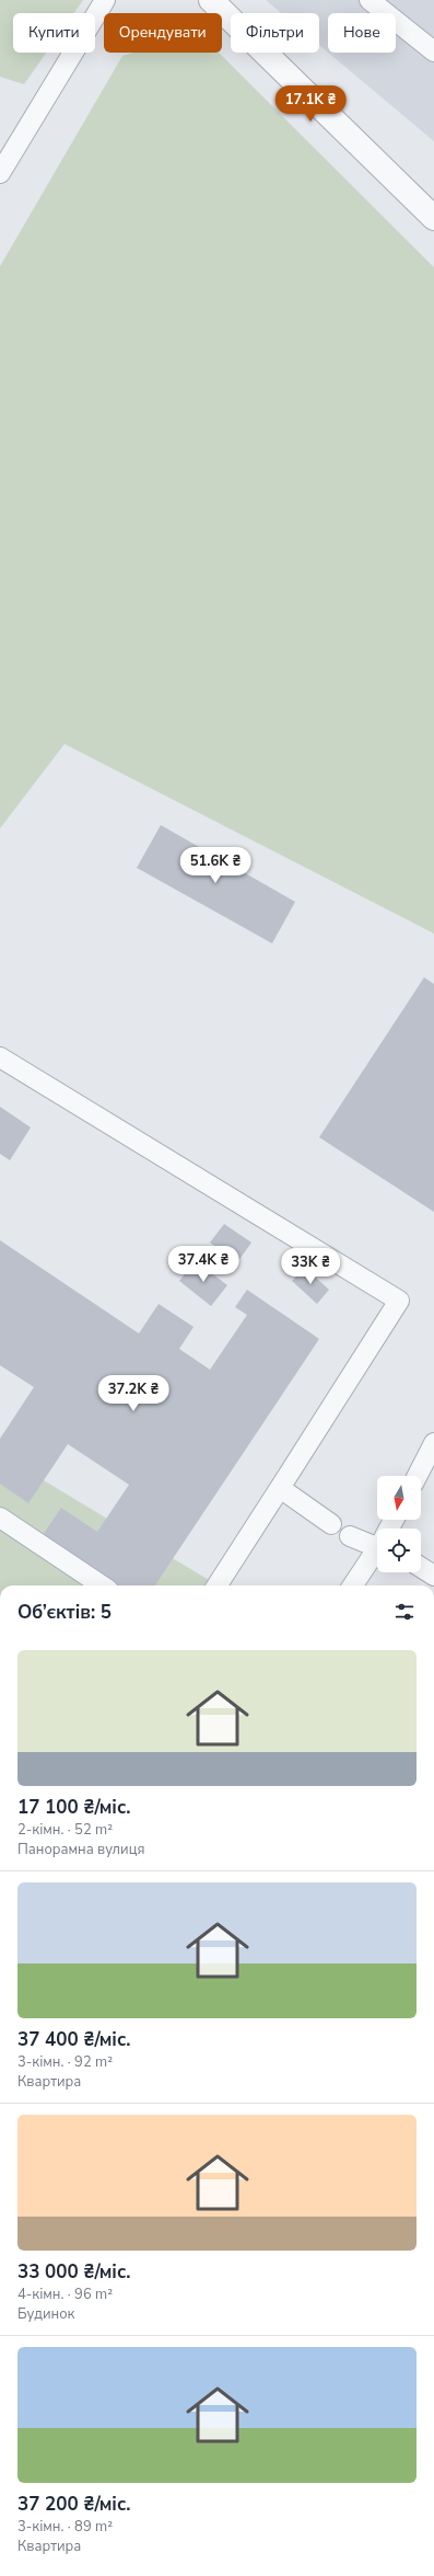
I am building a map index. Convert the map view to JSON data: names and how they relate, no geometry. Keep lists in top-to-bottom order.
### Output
{
  "north": "bottom",
  "page": {
    "chip": [
      "Купити",
      "Орендувати",
      "Фільтри",
      "Нове"
    ],
    "price": [
      "17.1K ₴",
      "51.6K ₴",
      "37.4K ₴",
      "33K ₴",
      "37.2K ₴"
    ],
    "heading": "Об’єктів: 5",
    "list": [
      {
        "name": "17 100 ₴/міс.",
        "note": "2-кімн. · 52 m² · Панорамна вулиця"
      },
      {
        "name": "37 400 ₴/міс.",
        "note": "3-кімн. · 92 m² · Квартира"
      },
      {
        "name": "33 000 ₴/міс.",
        "note": "4-кімн. · 96 m² · Будинок"
      },
      {
        "name": "37 200 ₴/міс.",
        "note": "3-кімн. · 89 m² · Квартира"
      }
    ]
  }
}
